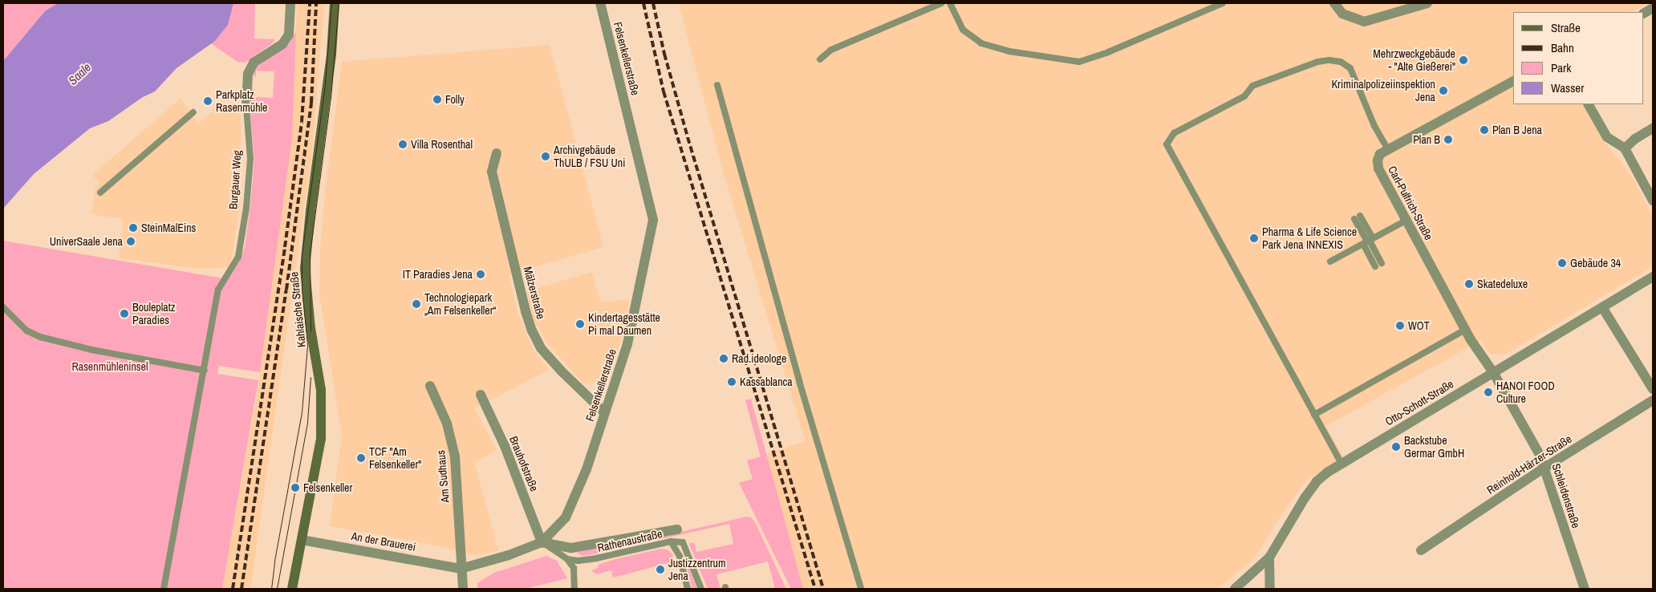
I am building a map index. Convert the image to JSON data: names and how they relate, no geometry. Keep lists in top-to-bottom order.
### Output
{
  "streets": {
    "main road": ["Kahlaische Straße"],
    "street": [
      "Felsenkellerstraße",
      "Burgauer Weg",
      "Carl-Pulfrich-Straße",
      "Mälzerstraße",
      "Otto-Schott-Straße",
      "Brauhofstraße",
      "Reinhold-Härzer-Straße",
      "Am Sudhaus",
      "Schleidenstraße",
      "An der Brauerei"
    ],
    "lane": ["Rathenaustraße"]
  },
  "crossings": [
    ["Felsenkellerstraße", "Mälzerstraße"],
    ["Felsenkellerstraße", "Brauhofstraße"],
    ["Felsenkellerstraße", "Am Sudhaus"],
    ["Felsenkellerstraße", "An der Brauerei"],
    ["Carl-Pulfrich-Straße", "Otto-Schott-Straße"],
    ["Carl-Pulfrich-Straße", "Schleidenstraße"],
    ["Kahlaische Straße", "An der Brauerei"],
    ["Otto-Schott-Straße", "Schleidenstraße"],
    ["Reinhold-Härzer-Straße", "Schleidenstraße"],
    ["Am Sudhaus", "An der Brauerei"]
  ],
  "water": ["Saale"],
  "parks": ["Rasenmühleninsel"],
  "places": [
    "Mehrzweckgebäude - \"Alte Gießerei\"",
    "Kriminalpolizeiinspektion Jena",
    "Folly",
    "Parkplatz Rasenmühle",
    "Plan B Jena",
    "Plan B",
    "Villa Rosenthal",
    "Archivgebäude ThULB / FSU Uni",
    "SteinMalEins",
    "Pharma & Life Science Park Jena INNEXIS",
    "UniverSaale Jena",
    "Gebäude 34",
    "IT Paradies Jena",
    "Skatedeluxe",
    "Technologiepark „Am Felsenkeller“",
    "Bouleplatz Paradies",
    "Kindertagesstätte Pi mal Daumen",
    "WOT",
    "Rad.ideologe",
    "Kassablanca",
    "HANOI FOOD Culture",
    "Backstube Germar GmbH",
    "TCF \"Am Felsenkeller\"",
    "Felsenkeller",
    "Justizzentrum Jena"
  ],
  "legend": [
    "Straße",
    "Bahn",
    "Park",
    "Wasser"
  ]
}
